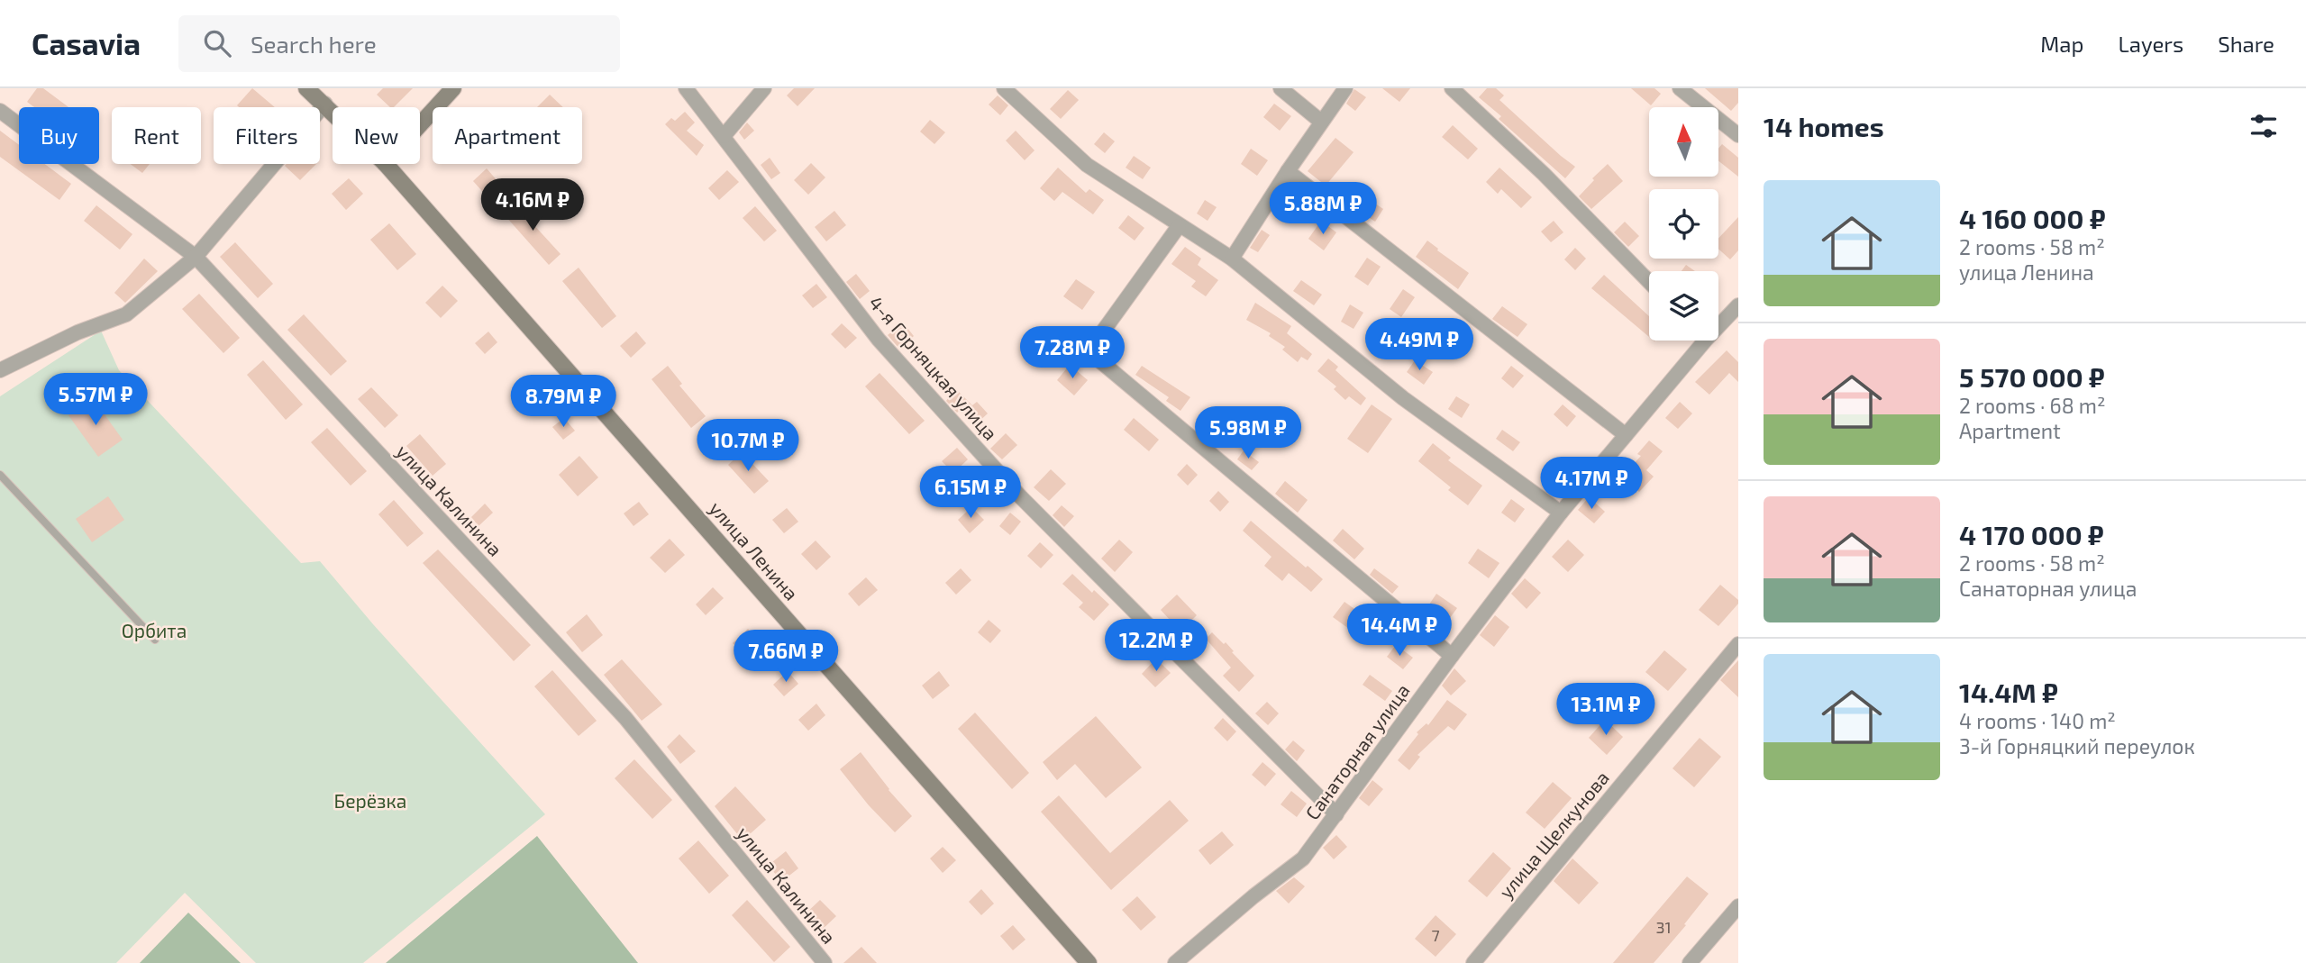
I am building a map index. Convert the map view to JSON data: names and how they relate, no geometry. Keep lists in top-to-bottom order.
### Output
{
  "streets": {
    "main road": ["улица Ленина"],
    "street": [
      "4-я Горняцкая улица",
      "улица Калинина",
      "Санаторная улица",
      "улица Щелкунова"
    ]
  },
  "crossings": [
    ["4-я Горняцкая улица", "Санаторная улица"]
  ],
  "parks": ["Орбита", "Берёзка"],
  "house_numbers": ["31", "7"],
  "north": "top",
  "page": {
    "header": "Casavia",
    "search": "Search here",
    "nav": ["Map", "Layers", "Share"],
    "heading": "14 homes",
    "chip": [
      "Buy",
      "Rent",
      "Filters",
      "New",
      "Apartment"
    ],
    "list": [
      {
        "name": "4 160 000 ₽",
        "note": "2 rooms · 58 m² · улица Ленина"
      },
      {
        "name": "5 570 000 ₽",
        "note": "2 rooms · 68 m² · Apartment"
      },
      {
        "name": "4 170 000 ₽",
        "note": "2 rooms · 58 m² · Санаторная улица"
      },
      {
        "name": "14.4M ₽",
        "note": "4 rooms · 140 m² · 3-й Горняцкий переулок"
      }
    ],
    "price": [
      "4.16M ₽",
      "5.88M ₽",
      "4.49M ₽",
      "7.28M ₽",
      "5.57M ₽",
      "8.79M ₽",
      "5.98M ₽",
      "10.7M ₽",
      "4.17M ₽",
      "6.15M ₽",
      "14.4M ₽",
      "12.2M ₽",
      "7.66M ₽",
      "13.1M ₽"
    ]
  }
}
